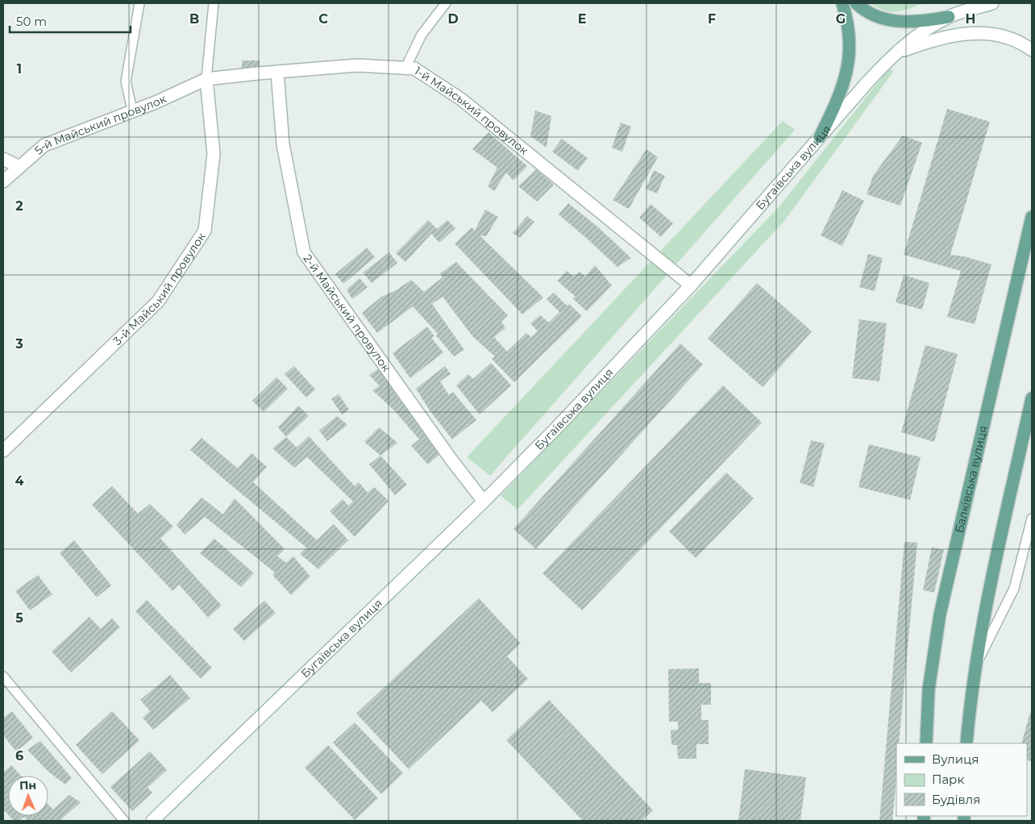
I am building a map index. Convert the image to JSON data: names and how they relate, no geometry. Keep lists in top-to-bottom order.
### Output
{
  "streets": {
    "main road": ["Балківська вулиця"],
    "street": [
      "1-й Майський провулок",
      "5-й Майський провулок",
      "Бугаївська вулиця",
      "3-й Майський провулок",
      "2-й Майський провулок"
    ]
  },
  "crossings": [
    ["1-й Майський провулок", "5-й Майський провулок"],
    ["1-й Майський провулок", "Бугаївська вулиця"],
    ["1-й Майський провулок", "3-й Майський провулок"],
    ["1-й Майський провулок", "2-й Майський провулок"],
    ["5-й Майський провулок", "3-й Майський провулок"],
    ["Бугаївська вулиця", "2-й Майський провулок"]
  ],
  "legend": ["Вулиця", "Парк", "Будівля"],
  "scale_bar": "50 m",
  "north": "top",
  "grid": {
    "columns": [
      "B",
      "C",
      "D",
      "E",
      "F",
      "G",
      "H"
    ],
    "rows": [
      "1",
      "2",
      "3",
      "4",
      "5",
      "6"
    ]
  }
}
